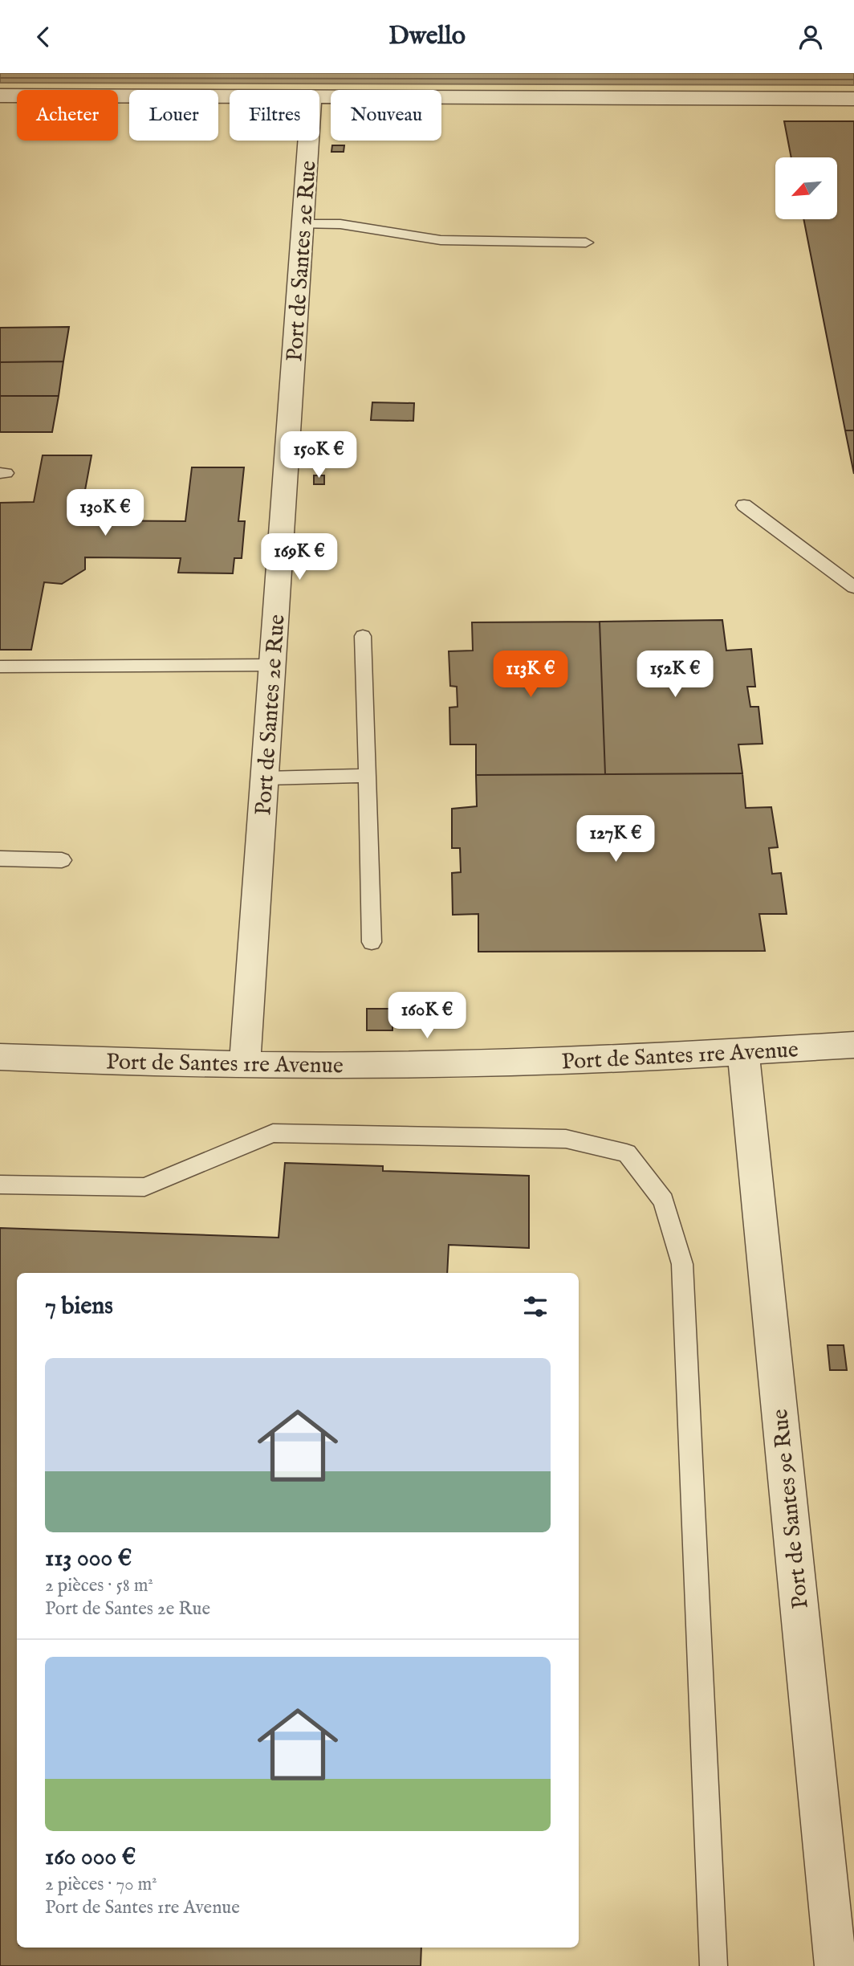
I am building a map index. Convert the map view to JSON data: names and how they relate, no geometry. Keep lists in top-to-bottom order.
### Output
{
  "streets": {
    "street": ["Port de Santes 2e Rue", "Port de Santes 1re Avenue", "Port de Santes 9e Rue"]
  },
  "crossings": [
    ["Port de Santes 2e Rue", "Port de Santes 1re Avenue"],
    ["Port de Santes 1re Avenue", "Port de Santes 9e Rue"]
  ],
  "north": "bottom left",
  "page": {
    "header": "Dwello",
    "chip": [
      "Acheter",
      "Louer",
      "Filtres",
      "Nouveau"
    ],
    "price": [
      "150K €",
      "130K €",
      "169K €",
      "113K €",
      "152K €",
      "127K €",
      "160K €"
    ],
    "heading": "7 biens",
    "list": [
      {
        "name": "113 000 €",
        "note": "2 pièces · 58 m² · Port de Santes 2e Rue"
      },
      {
        "name": "160 000 €",
        "note": "2 pièces · 70 m² · Port de Santes 1re Avenue"
      }
    ]
  }
}
